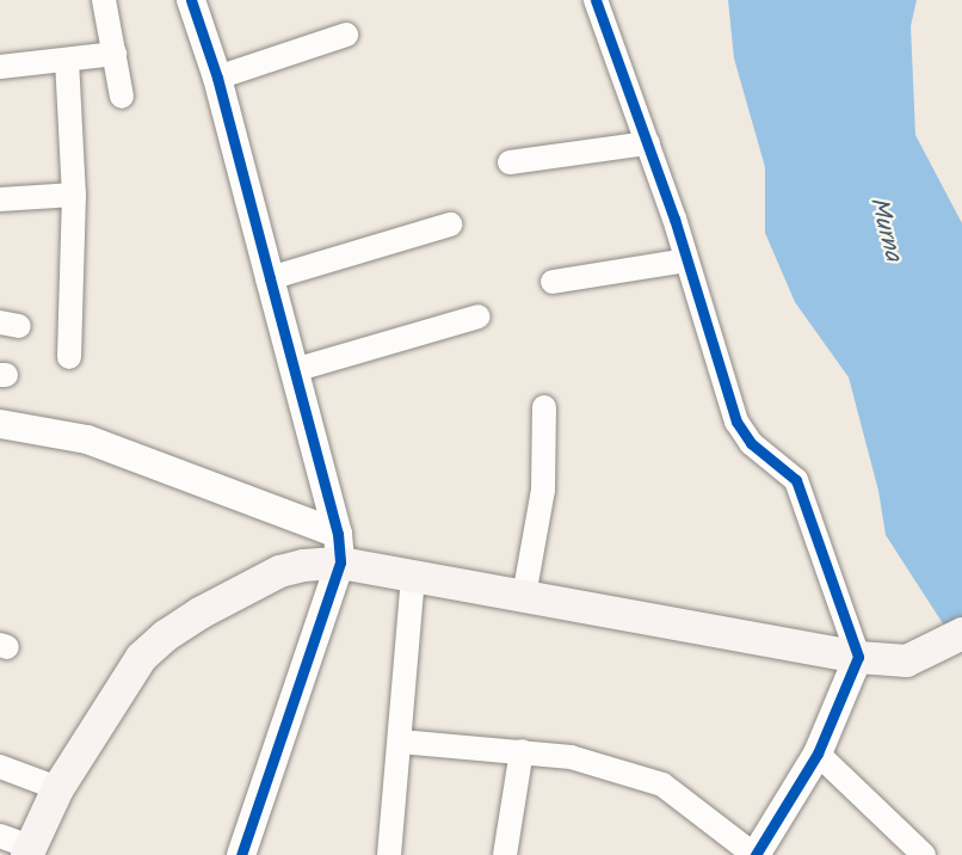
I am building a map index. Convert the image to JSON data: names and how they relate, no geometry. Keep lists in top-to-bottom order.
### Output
{
  "water": ["Murna"]
}
